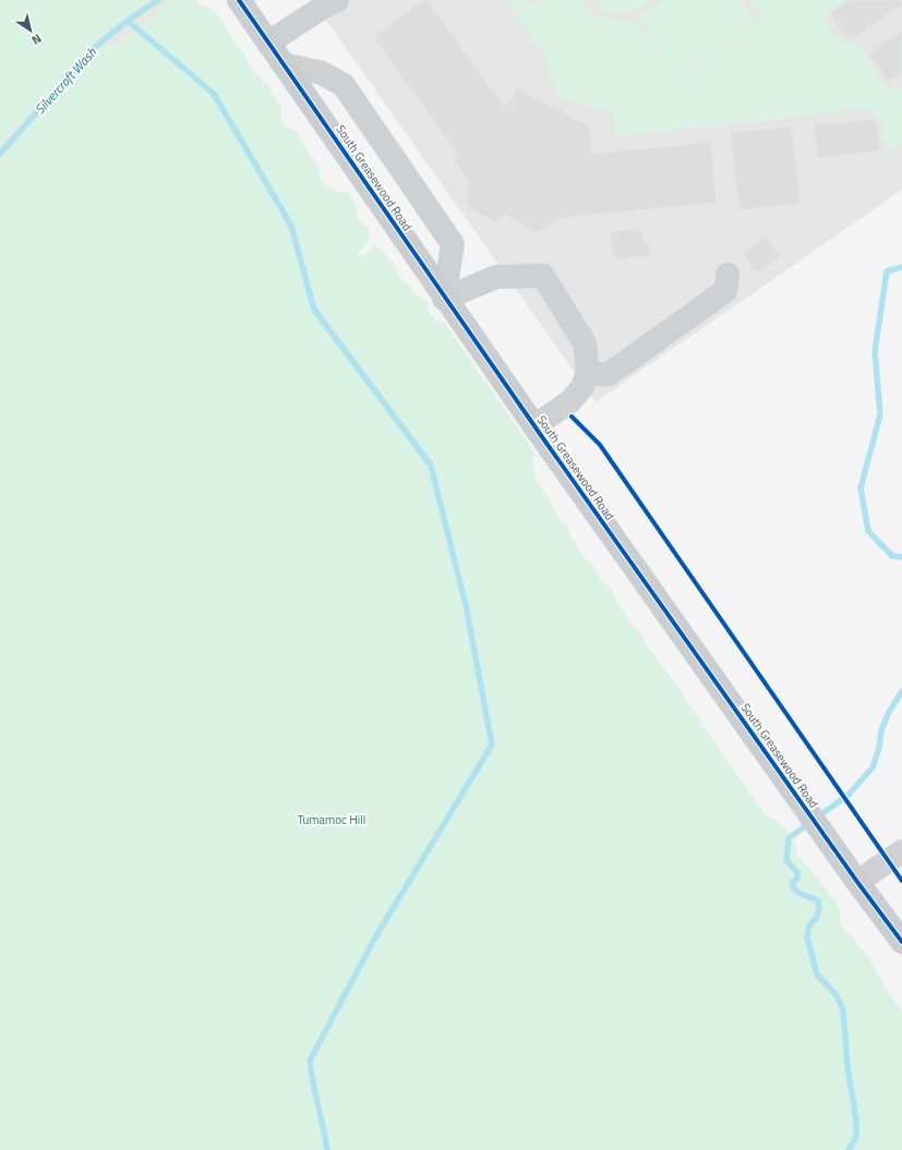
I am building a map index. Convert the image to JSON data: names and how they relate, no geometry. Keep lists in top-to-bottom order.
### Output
{
  "streets": {
    "main road": ["South Greasewood Road"]
  },
  "water": ["Silvercroft Wash"],
  "parks": ["Tumamoc Hill"],
  "north": "bottom right"
}
